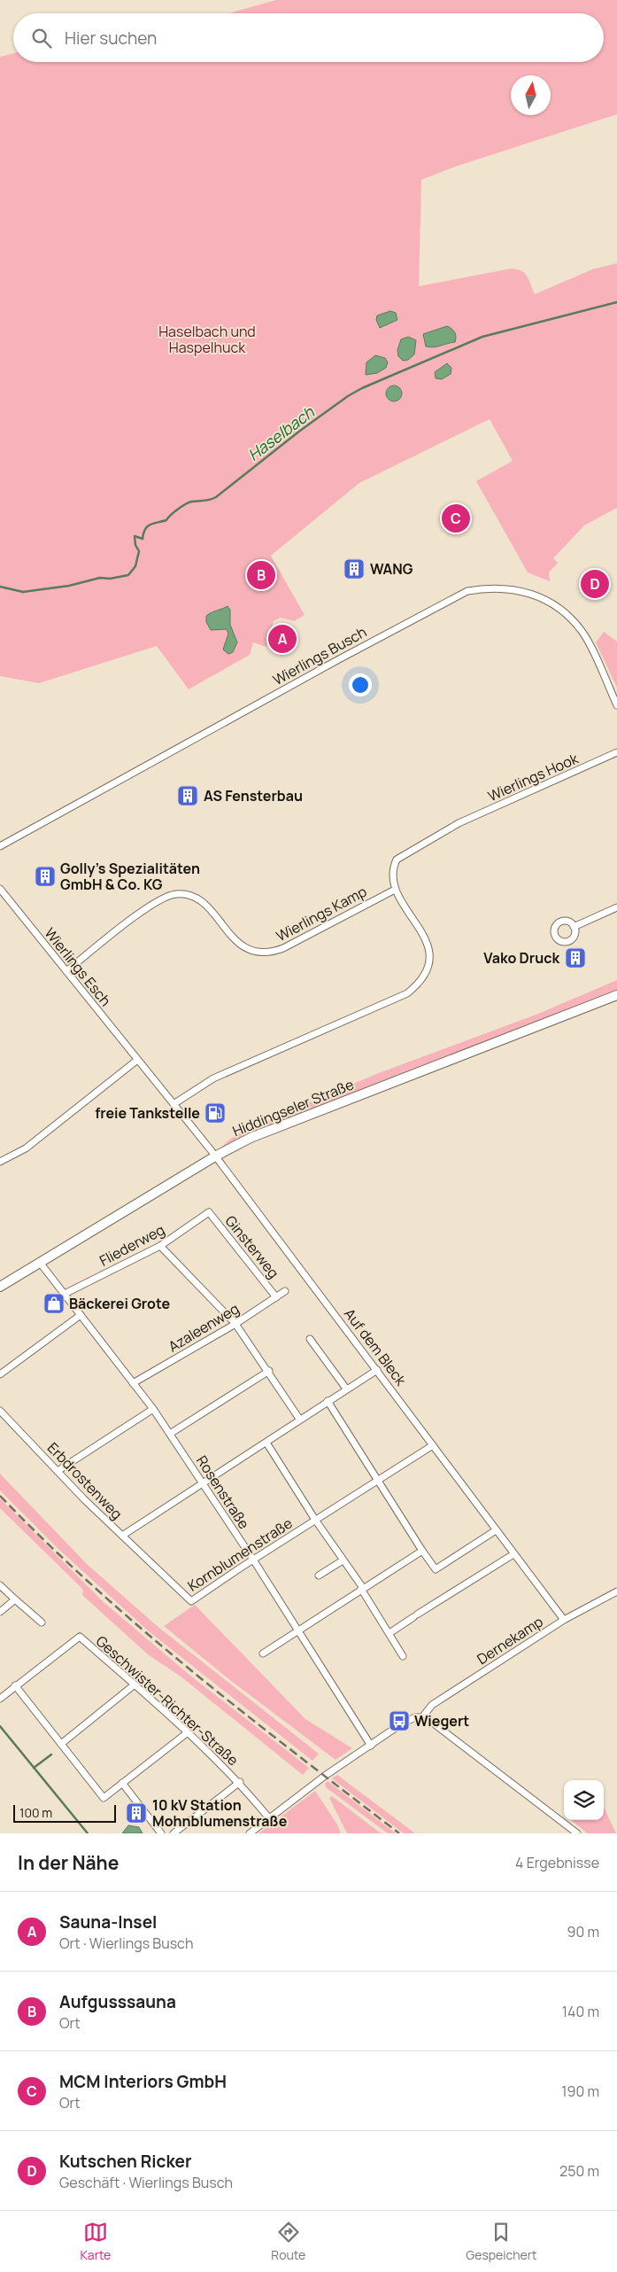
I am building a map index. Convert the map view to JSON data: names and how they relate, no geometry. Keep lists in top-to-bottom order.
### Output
{
  "streets": {
    "street": [
      "Wierlings Busch",
      "Wierlings Hook",
      "Wierlings Kamp",
      "Wierlings Esch",
      "Hiddingseler Straße",
      "Fliederweg",
      "Ginsterweg",
      "Azaleenweg",
      "Auf dem Bleck",
      "Erbdrostenweg",
      "Rosenstraße",
      "Kornblumenstraße",
      "Dernekamp",
      "Geschwister-Richter-Straße"
    ]
  },
  "crossings": [
    ["Wierlings Hook", "Wierlings Kamp"],
    ["Wierlings Kamp", "Wierlings Esch"],
    ["Wierlings Esch", "Hiddingseler Straße"],
    ["Wierlings Esch", "Auf dem Bleck"],
    ["Hiddingseler Straße", "Auf dem Bleck"],
    ["Hiddingseler Straße", "Rosenstraße"],
    ["Fliederweg", "Ginsterweg"],
    ["Fliederweg", "Rosenstraße"],
    ["Ginsterweg", "Azaleenweg"],
    ["Azaleenweg", "Rosenstraße"],
    ["Auf dem Bleck", "Erbdrostenweg"],
    ["Auf dem Bleck", "Kornblumenstraße"],
    ["Auf dem Bleck", "Dernekamp"],
    ["Erbdrostenweg", "Rosenstraße"],
    ["Erbdrostenweg", "Kornblumenstraße"],
    ["Rosenstraße", "Kornblumenstraße"],
    ["Rosenstraße", "Dernekamp"],
    ["Dernekamp", "Geschwister-Richter-Straße"]
  ],
  "water": ["Haselbach"],
  "parks": ["Haselbach und Haspelhuck"],
  "places": {
    "building": [
      "WANG",
      "AS Fensterbau",
      "Golly's Spezialitäten GmbH & Co. KG",
      "Vako Druck",
      "10 kV Station Mohnblumenstraße"
    ],
    "fuel station": ["freie Tankstelle"],
    "shop": ["Bäckerei Grote"],
    "bus stop": ["Wiegert"]
  },
  "scale_bar": "100 m",
  "north": "top",
  "page": {
    "search": "Hier suchen",
    "pins": [
      "C",
      "B",
      "D",
      "A"
    ],
    "scale": "100 m",
    "heading": ["In der Nähe", "4 Ergebnisse"],
    "list": [
      {
        "mark": "A",
        "name": "Sauna-Insel",
        "note": "Ort · Wierlings Busch",
        "value": "90 m"
      },
      {
        "mark": "B",
        "name": "Aufgusssauna",
        "note": "Ort",
        "value": "140 m"
      },
      {
        "mark": "C",
        "name": "MCM Interiors GmbH",
        "note": "Ort",
        "value": "190 m"
      },
      {
        "mark": "D",
        "name": "Kutschen Ricker",
        "note": "Geschäft · Wierlings Busch",
        "value": "250 m"
      }
    ],
    "nav": ["Karte", "Route", "Gespeichert"]
  }
}
